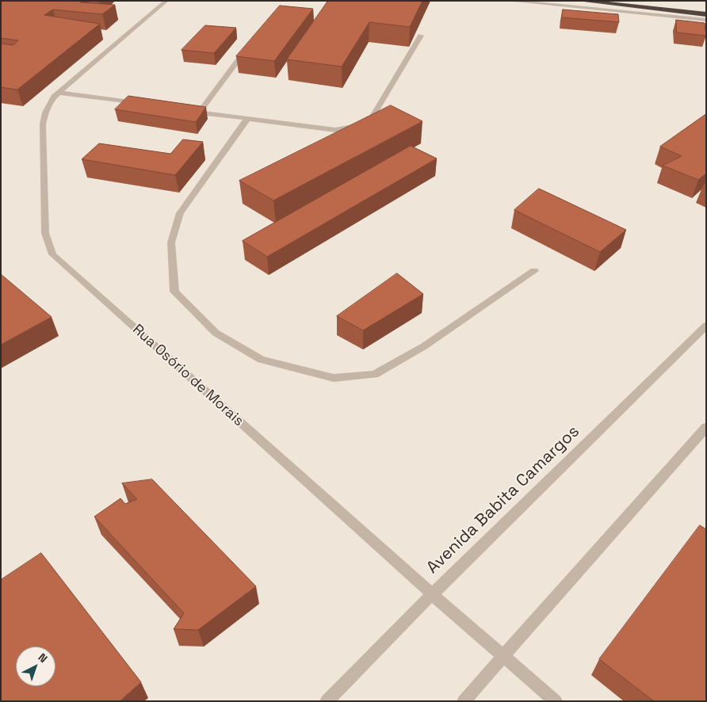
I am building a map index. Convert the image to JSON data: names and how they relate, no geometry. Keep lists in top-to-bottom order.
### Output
{
  "streets": {
    "street": ["Rua Osório de Morais", "Avenida Babita Camargos"]
  },
  "crossings": [
    ["Rua Osório de Morais", "Avenida Babita Camargos"]
  ],
  "north": "top right"
}
